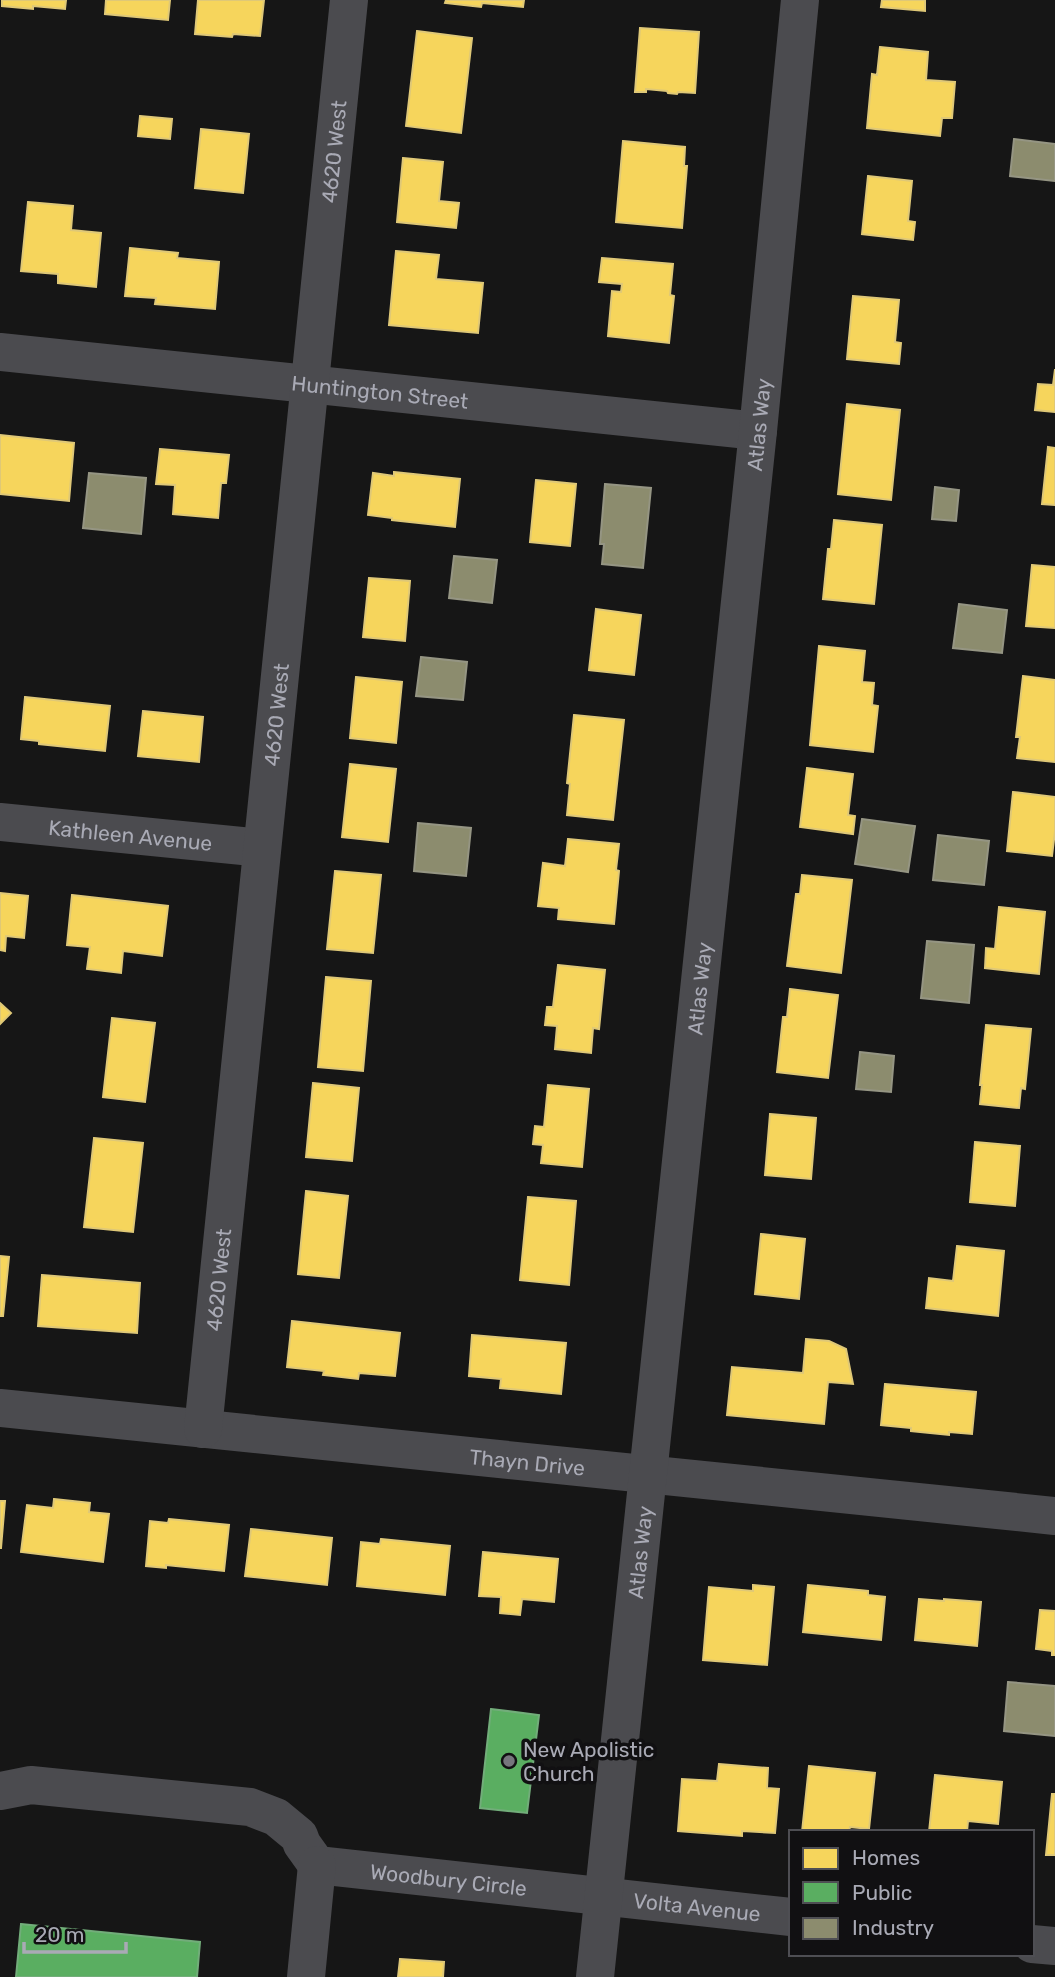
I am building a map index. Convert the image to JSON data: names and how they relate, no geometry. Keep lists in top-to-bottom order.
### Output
{
  "streets": {
    "street": [
      "4620 West",
      "Huntington Street",
      "Atlas Way",
      "Kathleen Avenue",
      "Thayn Drive",
      "Woodbury Circle",
      "Volta Avenue"
    ]
  },
  "crossings": [
    ["4620 West", "Huntington Street"],
    ["4620 West", "Kathleen Avenue"],
    ["4620 West", "Thayn Drive"],
    ["Huntington Street", "Atlas Way"],
    ["Atlas Way", "Thayn Drive"],
    ["Atlas Way", "Woodbury Circle"],
    ["Atlas Way", "Volta Avenue"],
    ["Woodbury Circle", "Volta Avenue"]
  ],
  "places": ["New Apolistic Church"],
  "legend": ["Homes", "Public", "Industry"],
  "scale_bar": "20 m"
}
